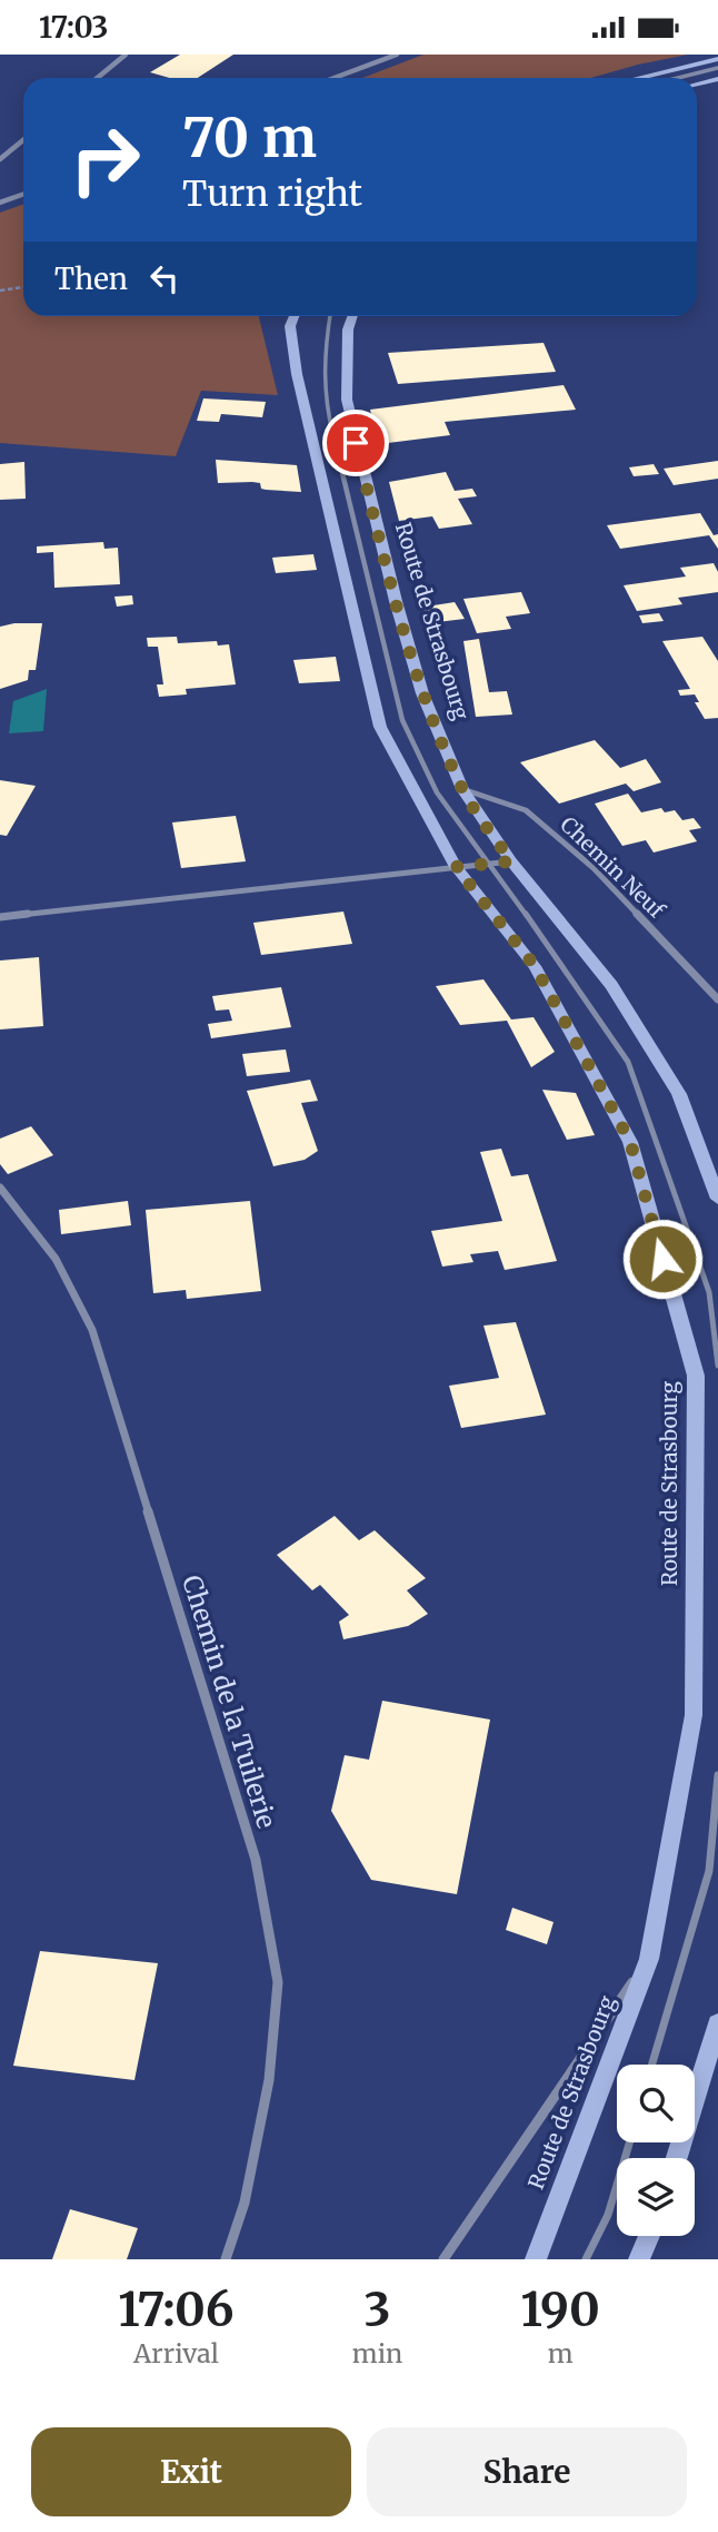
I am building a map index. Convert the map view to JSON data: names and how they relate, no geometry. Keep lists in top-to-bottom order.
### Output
{
  "streets": {
    "main road": ["Route de Strasbourg"],
    "street": ["Chemin Neuf", "Chemin de la Tuilerie"]
  },
  "crossings": [
    ["Route de Strasbourg", "Chemin Neuf"]
  ],
  "page": {
    "status": "17:03",
    "turn": ["70 m", "Turn right"],
    "then": "Then",
    "eta": [
      "17:06",
      "Arrival",
      "3",
      "min",
      "190",
      "m"
    ],
    "buttons": ["Exit", "Share"]
  }
}
